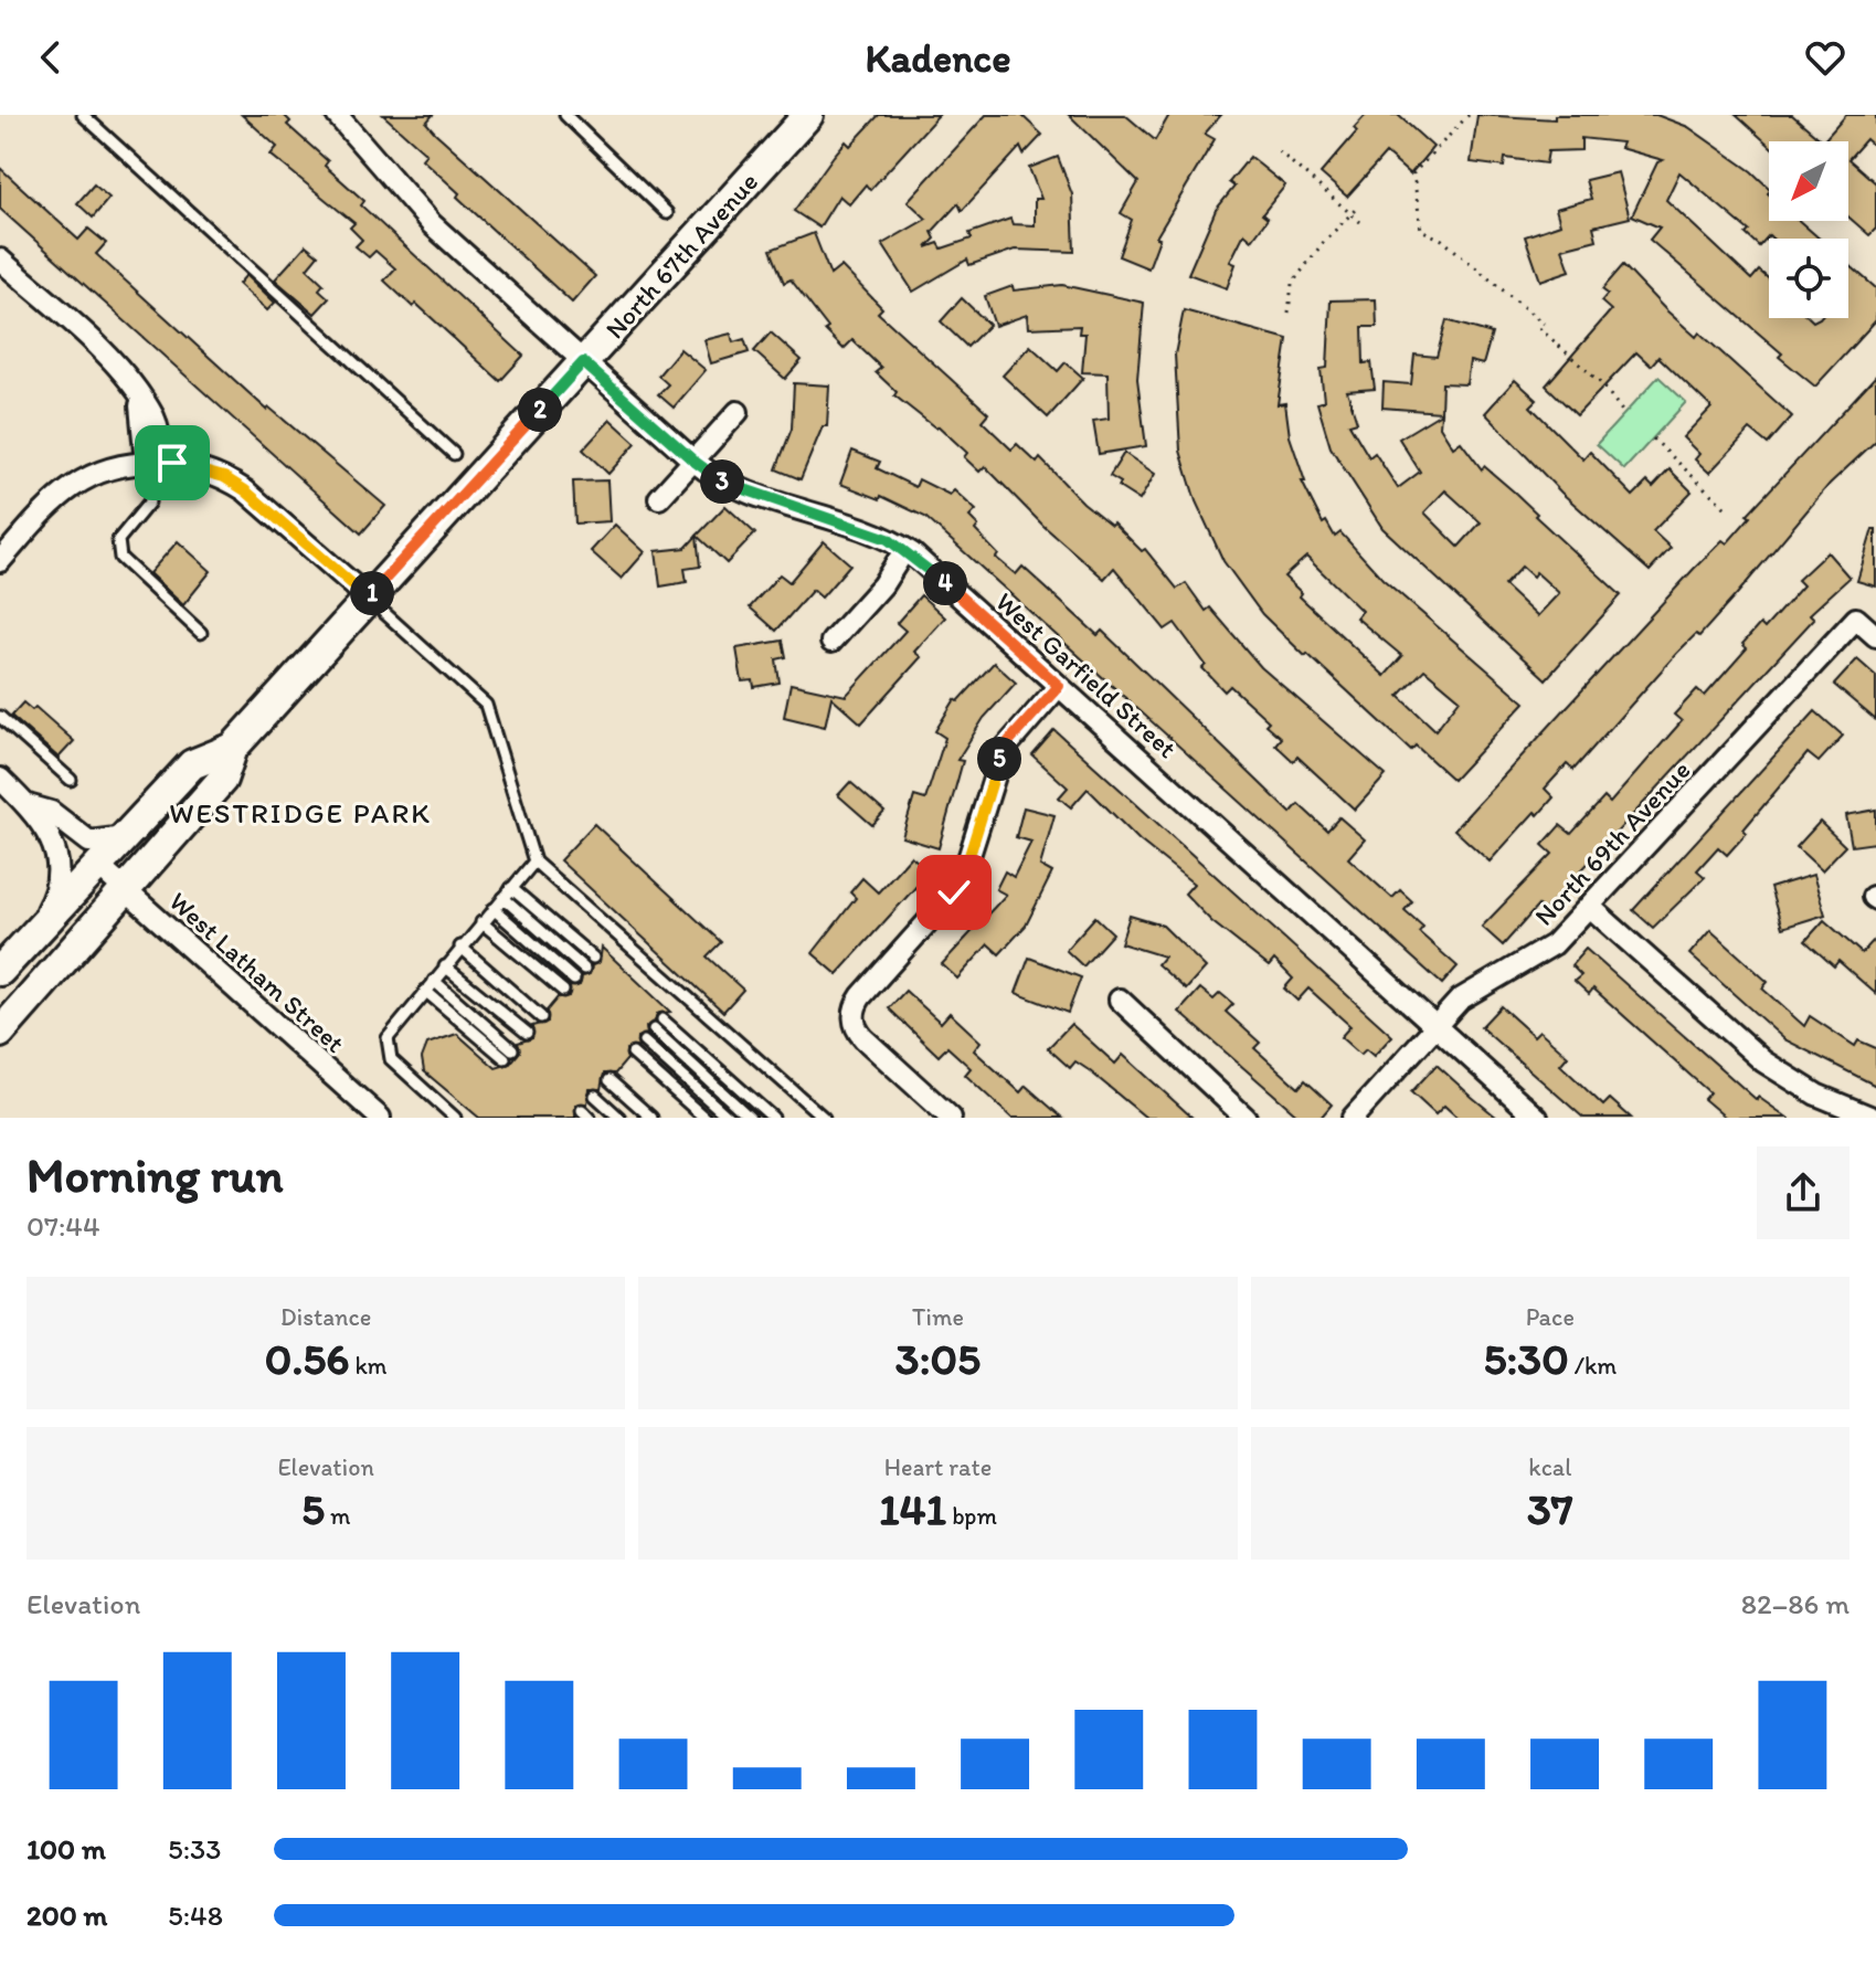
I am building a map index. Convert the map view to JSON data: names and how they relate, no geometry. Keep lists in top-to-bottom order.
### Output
{
  "streets": {
    "main road": ["North 67th Avenue"],
    "street": ["West Garfield Street", "North 69th Avenue", "West Latham Street"]
  },
  "crossings": [
    ["North 67th Avenue", "West Garfield Street"],
    ["North 67th Avenue", "West Latham Street"],
    ["West Garfield Street", "North 69th Avenue"]
  ],
  "districts": ["WESTRIDGE PARK"],
  "north": "bottom left",
  "page": {
    "header": "Kadence",
    "pins": [
      "2",
      "3",
      "4",
      "1",
      "5"
    ],
    "heading": ["Morning run", "07:44"],
    "stats": [
      ["Distance", "0.56 km"],
      ["Time", "3:05"],
      ["Pace", "5:30 /km"],
      ["Elevation", "5 m"],
      ["Heart rate", "141 bpm"],
      ["kcal", "37"]
    ],
    "chart": ["Elevation", "82–86 m"],
    "list": [
      {
        "name": "100 m",
        "note": "5:33"
      },
      {
        "name": "200 m",
        "note": "5:48"
      }
    ]
  }
}
